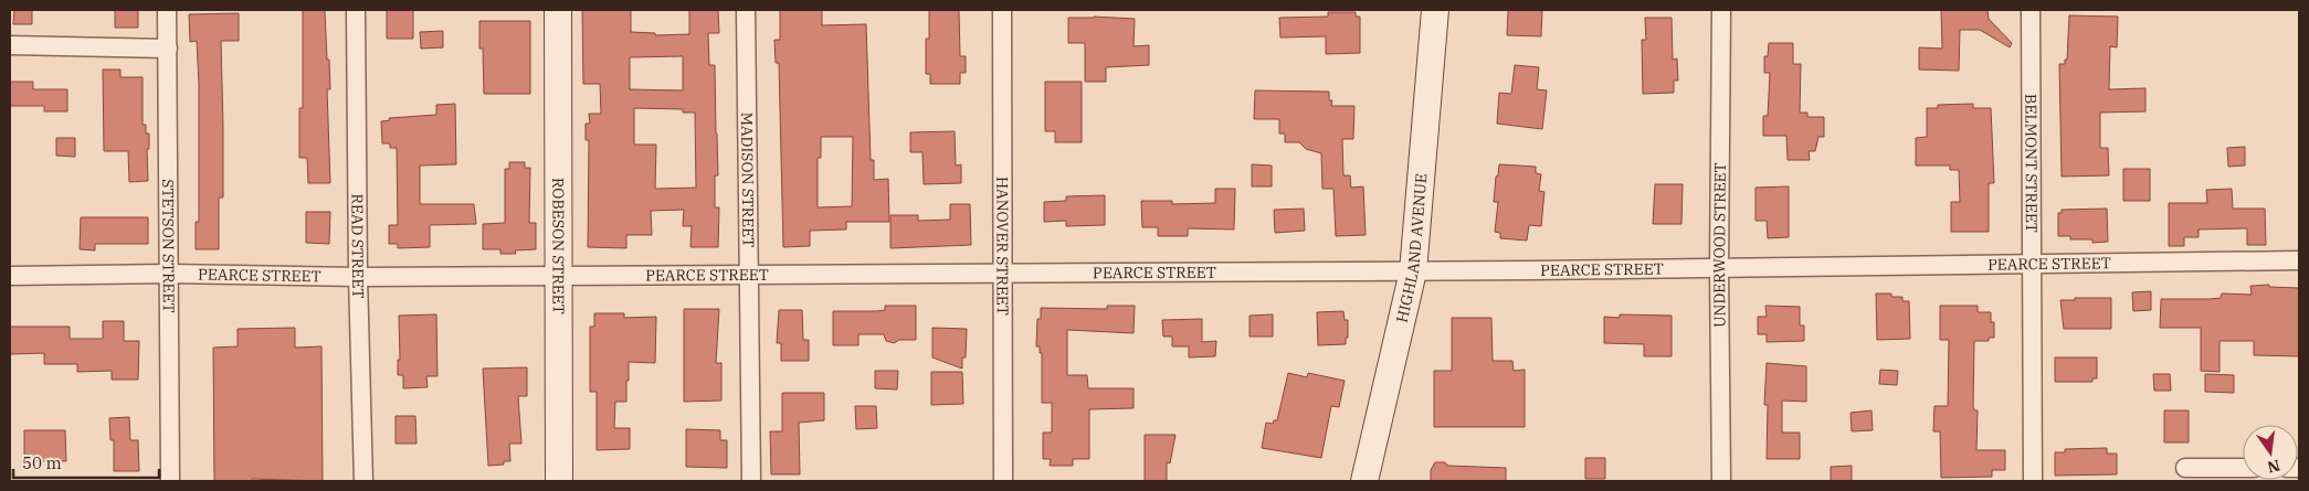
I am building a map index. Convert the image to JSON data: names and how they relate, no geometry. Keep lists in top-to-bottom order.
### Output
{
  "streets": {
    "street": [
      "BELMONT STREET",
      "MADISON STREET",
      "STETSON STREET",
      "UNDERWOOD STREET",
      "READ STREET",
      "ROBESON STREET",
      "HANOVER STREET",
      "HIGHLAND AVENUE",
      "PEARCE STREET"
    ]
  },
  "crossings": [
    ["BELMONT STREET", "PEARCE STREET"],
    ["MADISON STREET", "PEARCE STREET"],
    ["STETSON STREET", "PEARCE STREET"],
    ["UNDERWOOD STREET", "PEARCE STREET"],
    ["READ STREET", "PEARCE STREET"],
    ["ROBESON STREET", "PEARCE STREET"],
    ["HANOVER STREET", "PEARCE STREET"],
    ["HIGHLAND AVENUE", "PEARCE STREET"]
  ],
  "scale_bar": "50 m",
  "north": "bottom"
}
